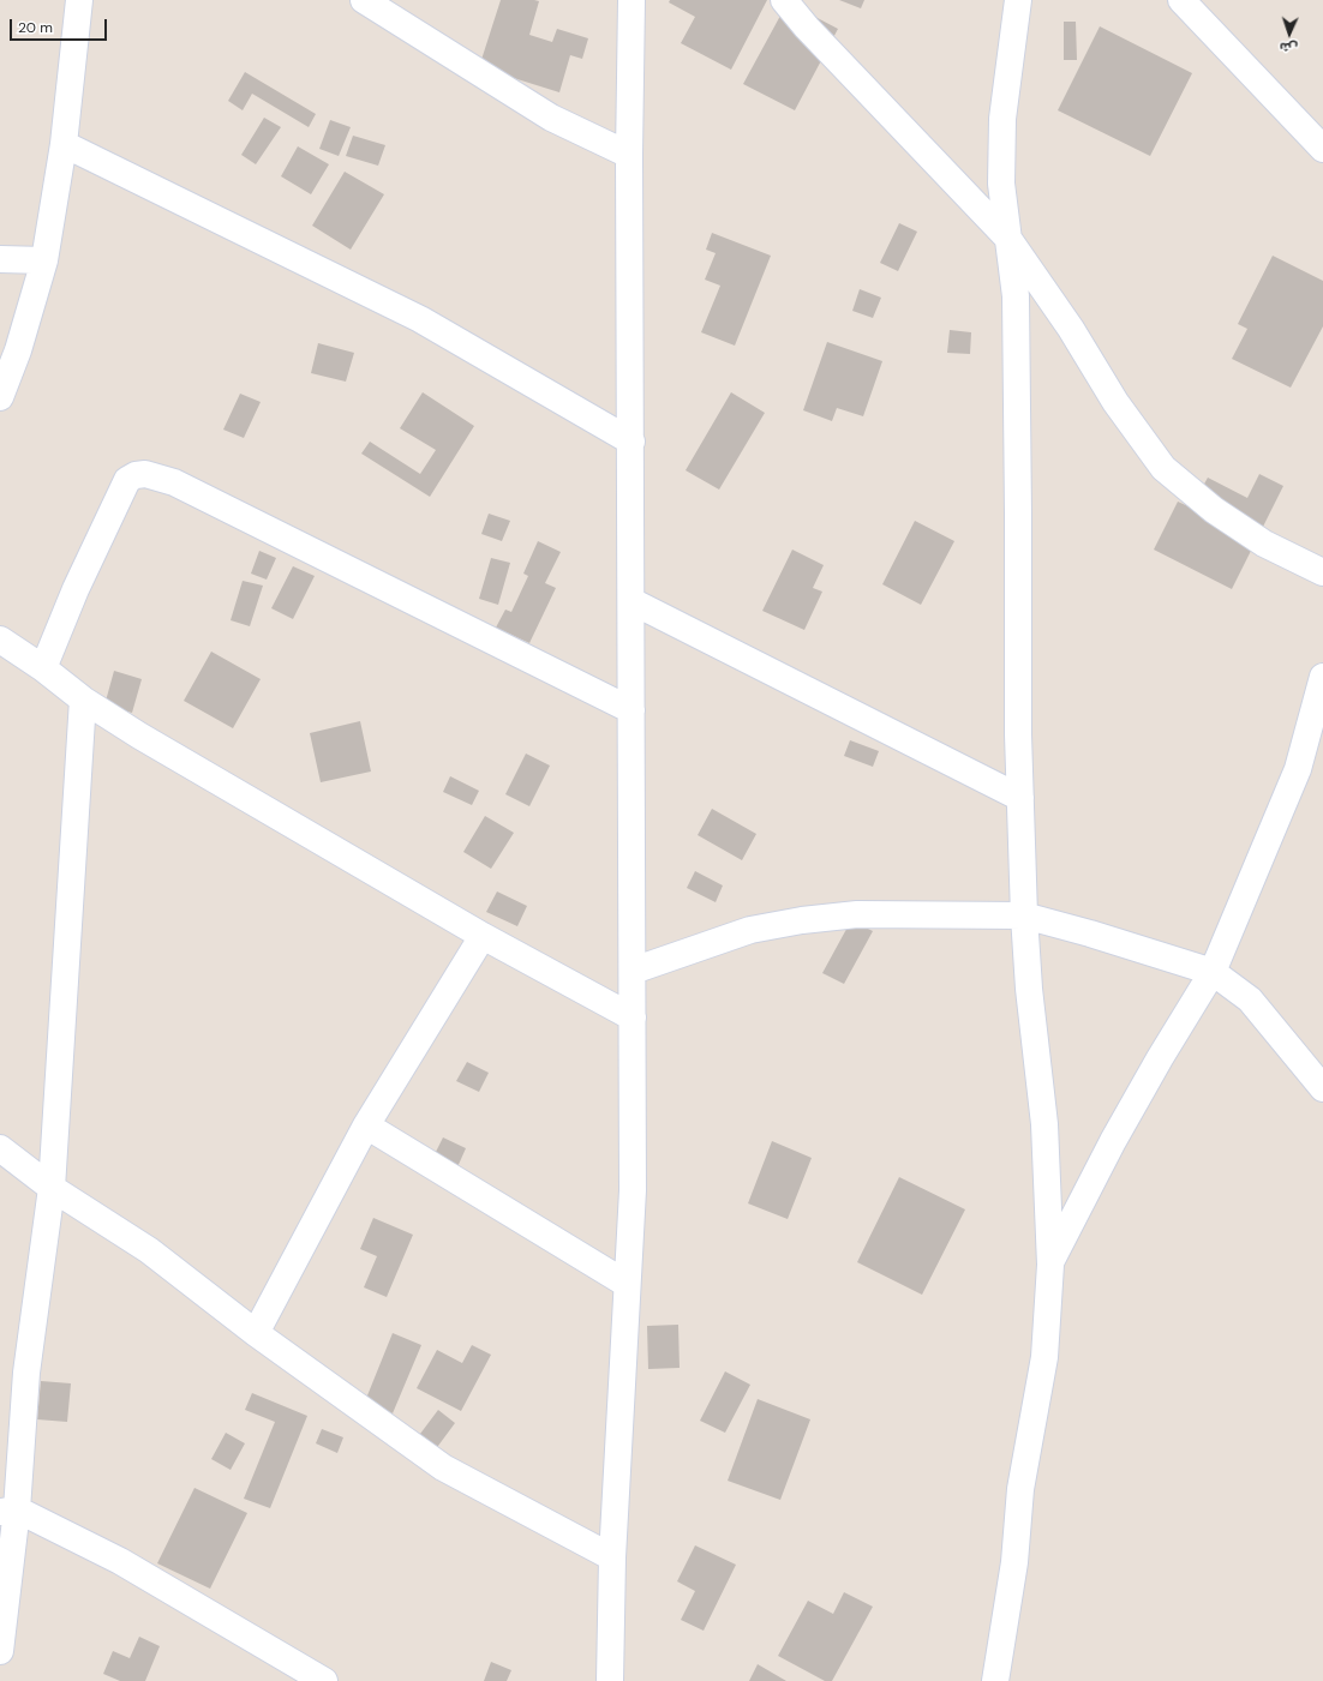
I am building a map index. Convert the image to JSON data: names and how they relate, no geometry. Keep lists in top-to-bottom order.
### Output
{
  "scale_bar": "20 m",
  "north": "bottom"
}
